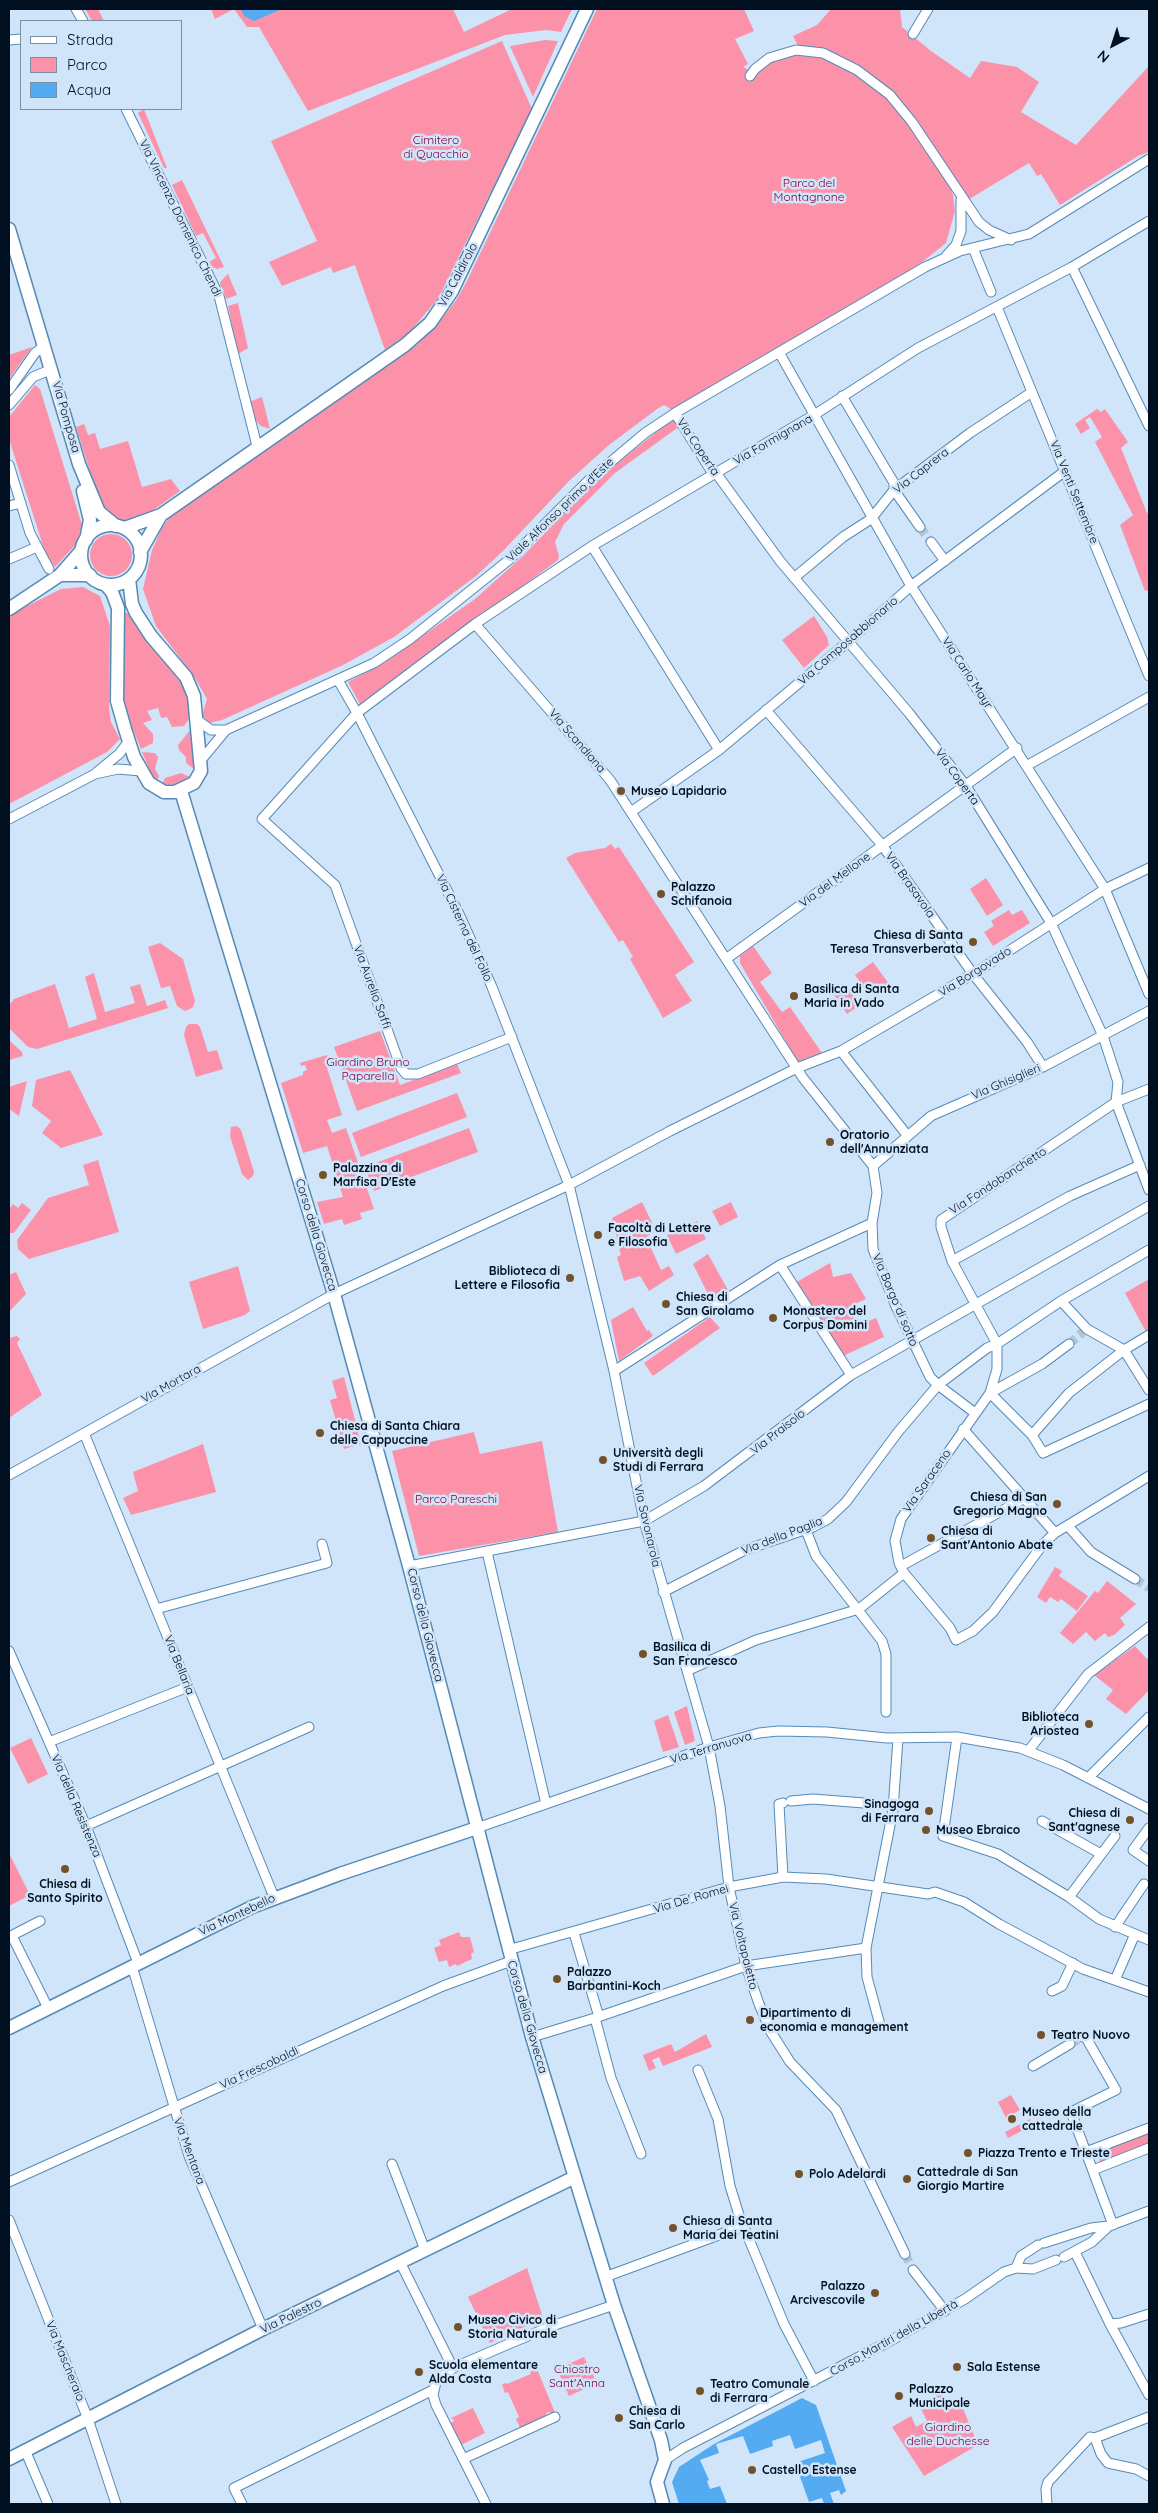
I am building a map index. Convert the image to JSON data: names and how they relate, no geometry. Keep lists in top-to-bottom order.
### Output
{
  "streets": {
    "street": [
      "Via Vincenzo Domenico Chendi",
      "Via Caldirolo",
      "Via Pomposa",
      "Via Formignana",
      "Via Coperta",
      "Via Caprera",
      "Via Venti Settembre",
      "Viale Alfonso primo d'Este",
      "Via Camposabbionario",
      "Via Carlo Mayr",
      "Via Scandiana",
      "Via del Mellone",
      "Via Brasavola",
      "Via Cisterna del Follo",
      "Via Borgovado",
      "Via Aurelio Saffi",
      "Via Ghisiglieri",
      "Via Fondobanchetto",
      "Corso della Giovecca",
      "Via Borgo di sotto",
      "Via Mortara",
      "Via Praisolo",
      "Via Saraceno",
      "Via Savonarola",
      "Via della Paglia",
      "Via Bellaria",
      "Via Terranuova",
      "Via della Resistenza",
      "Via De' Romei",
      "Via Montebello",
      "Via Voltapaletto",
      "Via Frescobaldi",
      "Via Mentana",
      "Via Palestro",
      "Corso Martiri della Libertà",
      "Via Mascheraio"
    ]
  },
  "crossings": [
    ["Via Vincenzo Domenico Chendi", "Via Caldirolo"],
    ["Via Caldirolo", "Via Pomposa"],
    ["Via Formignana", "Via Coperta"],
    ["Via Formignana", "Via Venti Settembre"],
    ["Via Formignana", "Via Carlo Mayr"],
    ["Via Formignana", "Via Scandiana"],
    ["Via Formignana", "Via Cisterna del Follo"],
    ["Via Formignana", "Via Aurelio Saffi"],
    ["Via Coperta", "Via Caprera"],
    ["Via Coperta", "Viale Alfonso primo d'Este"],
    ["Via Coperta", "Via Camposabbionario"],
    ["Via Coperta", "Via del Mellone"],
    ["Via Coperta", "Via Borgovado"],
    ["Via Coperta", "Via Ghisiglieri"],
    ["Via Coperta", "Via Fondobanchetto"],
    ["Via Caprera", "Via Venti Settembre"],
    ["Via Caprera", "Via Carlo Mayr"],
    ["Via Venti Settembre", "Via Camposabbionario"],
    ["Viale Alfonso primo d'Este", "Via Carlo Mayr"],
    ["Viale Alfonso primo d'Este", "Via Cisterna del Follo"],
    ["Via Camposabbionario", "Via Carlo Mayr"],
    ["Via Camposabbionario", "Via Scandiana"],
    ["Via Camposabbionario", "Via Brasavola"],
    ["Via Carlo Mayr", "Via del Mellone"],
    ["Via Carlo Mayr", "Via Borgovado"],
    ["Via Scandiana", "Via del Mellone"],
    ["Via Scandiana", "Via Borgovado"],
    ["Via del Mellone", "Via Brasavola"],
    ["Via Brasavola", "Via Borgovado"],
    ["Via Brasavola", "Via Ghisiglieri"],
    ["Via Cisterna del Follo", "Via Borgovado"],
    ["Via Cisterna del Follo", "Via Aurelio Saffi"],
    ["Via Cisterna del Follo", "Via Mortara"],
    ["Via Cisterna del Follo", "Via Savonarola"],
    ["Via Borgovado", "Via Mortara"],
    ["Via Borgovado", "Via Savonarola"],
    ["Via Ghisiglieri", "Via Borgo di sotto"],
    ["Via Fondobanchetto", "Via Praisolo"],
    ["Via Fondobanchetto", "Via Saraceno"],
    ["Via Fondobanchetto", "Via della Paglia"],
    ["Corso della Giovecca", "Via Mortara"],
    ["Corso della Giovecca", "Via Praisolo"],
    ["Corso della Giovecca", "Via Terranuova"],
    ["Corso della Giovecca", "Via De' Romei"],
    ["Corso della Giovecca", "Via Montebello"],
    ["Corso della Giovecca", "Via Frescobaldi"],
    ["Corso della Giovecca", "Via Palestro"],
    ["Corso della Giovecca", "Corso Martiri della Libertà"],
    ["Via Borgo di sotto", "Via Praisolo"],
    ["Via Borgo di sotto", "Via Saraceno"],
    ["Via Borgo di sotto", "Via della Paglia"],
    ["Via Mortara", "Via Savonarola"],
    ["Via Mortara", "Via Bellaria"],
    ["Via Praisolo", "Via Savonarola"],
    ["Via Saraceno", "Via della Paglia"],
    ["Via Savonarola", "Via della Paglia"],
    ["Via Savonarola", "Via Terranuova"],
    ["Via Savonarola", "Via Voltapaletto"],
    ["Via Bellaria", "Via Montebello"],
    ["Via Terranuova", "Via Montebello"],
    ["Via Terranuova", "Via Voltapaletto"],
    ["Via della Resistenza", "Via Montebello"],
    ["Via della Resistenza", "Via Mentana"],
    ["Via De' Romei", "Via Voltapaletto"],
    ["Via De' Romei", "Via Frescobaldi"],
    ["Via Montebello", "Via Mentana"],
    ["Via Frescobaldi", "Via Mentana"],
    ["Via Mentana", "Via Palestro"],
    ["Via Palestro", "Via Mascheraio"]
  ],
  "parks": [
    "Cimitero di Quacchio",
    "Parco del Montagnone",
    "Giardino Bruno Paparella",
    "Parco Pareschi",
    "Chiostro Sant'Anna",
    "Giardino delle Duchesse"
  ],
  "places": [
    "Museo Lapidario",
    "Palazzo Schifanoia",
    "Chiesa di Santa Teresa Transverberata",
    "Basilica di Santa Maria in Vado",
    "Oratorio dell'Annunziata",
    "Palazzina di Marfisa D'Este",
    "Facoltà di Lettere e Filosofia",
    "Biblioteca di Lettere e Filosofia",
    "Chiesa di San Girolamo",
    "Monastero del Corpus Domini",
    "Chiesa di Santa Chiara delle Cappuccine",
    "Università degli Studi di Ferrara",
    "Chiesa di San Gregorio Magno",
    "Chiesa di Sant'Antonio Abate",
    "Basilica di San Francesco",
    "Biblioteca Ariostea",
    "Sinagoga di Ferrara",
    "Chiesa di Sant'agnese",
    "Museo Ebraico",
    "Chiesa di Santo Spirito",
    "Palazzo Barbantini-Koch",
    "Dipartimento di economia e management",
    "Teatro Nuovo",
    "Museo della cattedrale",
    "Piazza Trento e Trieste",
    "Polo Adelardi",
    "Cattedrale di San Giorgio Martire",
    "Chiesa di Santa Maria dei Teatini",
    "Palazzo Arcivescovile",
    "Museo Civico di Storia Naturale",
    "Sala Estense",
    "Scuola elementare Alda Costa",
    "Teatro Comunale di Ferrara",
    "Palazzo Municipale",
    "Chiesa di San Carlo",
    "Castello Estense"
  ],
  "legend": ["Strada", "Parco", "Acqua"],
  "north": "bottom left"
}
